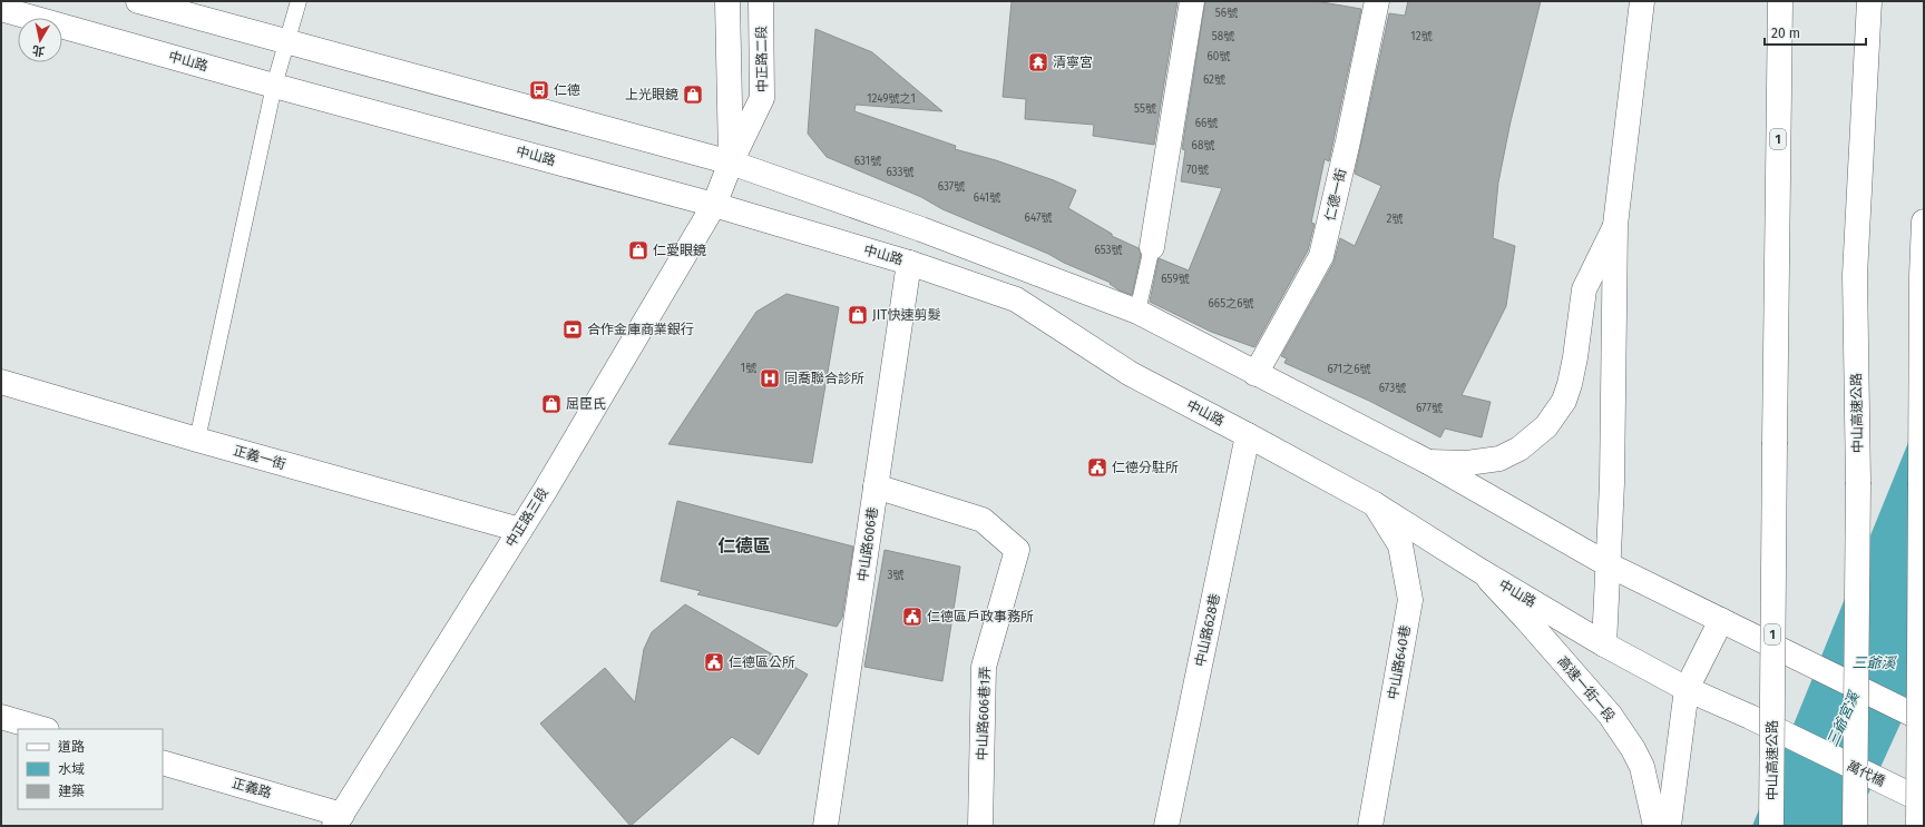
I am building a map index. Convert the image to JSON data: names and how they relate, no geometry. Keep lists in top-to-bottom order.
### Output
{
  "streets": {
    "main road": [
      "中正路二段",
      "中山路",
      "1",
      "仁德一街",
      "中山高速公路",
      "正義一街",
      "中正路三段",
      "中山路606巷",
      "中山路628巷",
      "中山路640巷",
      "高速一街一段",
      "中山路606巷1弄",
      "萬代橋",
      "正義路"
    ]
  },
  "crossings": [
    ["中正路二段", "中山路"],
    ["中正路二段", "中正路三段"],
    ["中山路", "中正路三段"],
    ["中山路", "中山路606巷"],
    ["中山路", "中山路628巷"],
    ["中山路", "中山路640巷"],
    ["中山路", "高速一街一段"],
    ["中山路", "萬代橋"],
    ["正義一街", "中正路三段"],
    ["中正路三段", "正義路"],
    ["中山路606巷", "中山路606巷1弄"]
  ],
  "districts": ["仁德區"],
  "water": ["三爺溪", "三爺宮溪"],
  "places": {
    "temple": ["清寧宮"],
    "bus stop": ["仁德"],
    "shop": [
      "上光眼鏡",
      "仁愛眼鏡",
      "JIT快速剪髮",
      "屈臣氏"
    ],
    "bank": ["合作金庫商業銀行"],
    "hospital": ["同喬聯合診所"],
    "public building": ["仁德分駐所", "仁德區戶政事務所", "仁德區公所"]
  },
  "house_numbers": [
    "56號",
    "58號",
    "12號",
    "60號",
    "62號",
    "1249號之1",
    "55號",
    "66號",
    "68號",
    "631號",
    "70號",
    "633號",
    "637號",
    "641號",
    "647號",
    "2號",
    "653號",
    "659號",
    "665之6號",
    "1號",
    "671之6號",
    "673號",
    "677號",
    "3號"
  ],
  "legend": ["道路", "水域", "建築"],
  "scale_bar": "20 m",
  "north": "bottom"
}
